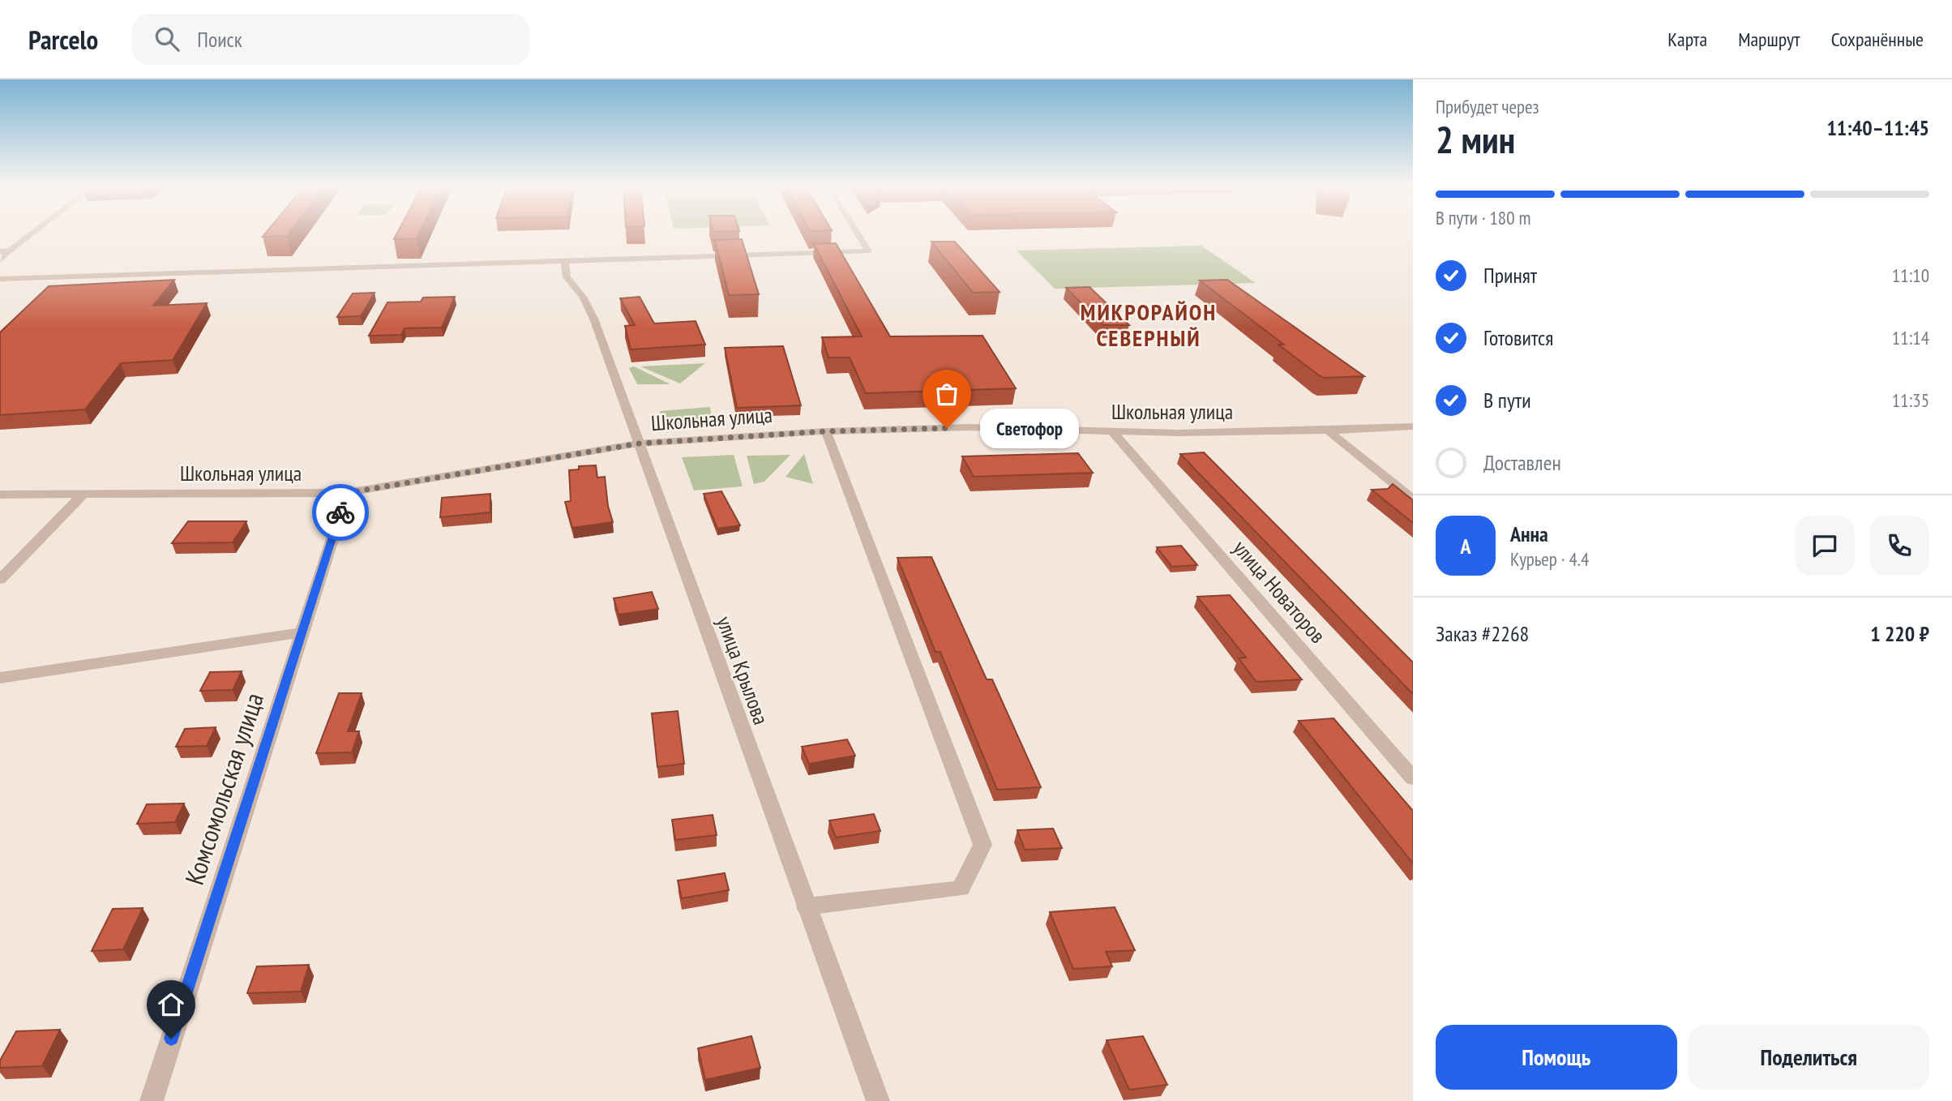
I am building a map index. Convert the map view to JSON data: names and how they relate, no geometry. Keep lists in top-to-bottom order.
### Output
{
  "streets": {
    "street": [
      "Школьная улица",
      "улица Новаторов",
      "улица Крылова",
      "Комсомольская улица"
    ]
  },
  "crossings": [
    ["Школьная улица", "улица Новаторов"],
    ["Школьная улица", "улица Крылова"],
    ["Школьная улица", "Комсомольская улица"]
  ],
  "districts": ["МИКРОРАЙОН СЕВЕРНЫЙ"],
  "places": ["Светофор"],
  "page": {
    "header": "Parcelo",
    "search": "Поиск",
    "nav": ["Карта", "Маршрут", "Сохранённые"],
    "heading": ["2 мин", "Прибудет через", "11:40–11:45"],
    "panel": [
      "Анна",
      "Курьер · 4.4",
      "Заказ #2268",
      "1 220 ₽"
    ],
    "bar": "В пути · 180 m",
    "list": [
      ["Принят", "11:10"],
      ["Готовится", "11:14"],
      ["В пути", "11:35"],
      "Доставлен"
    ],
    "bubble": "Светофор",
    "round": "А",
    "buttons": ["Помощь", "Поделиться"]
  }
}
